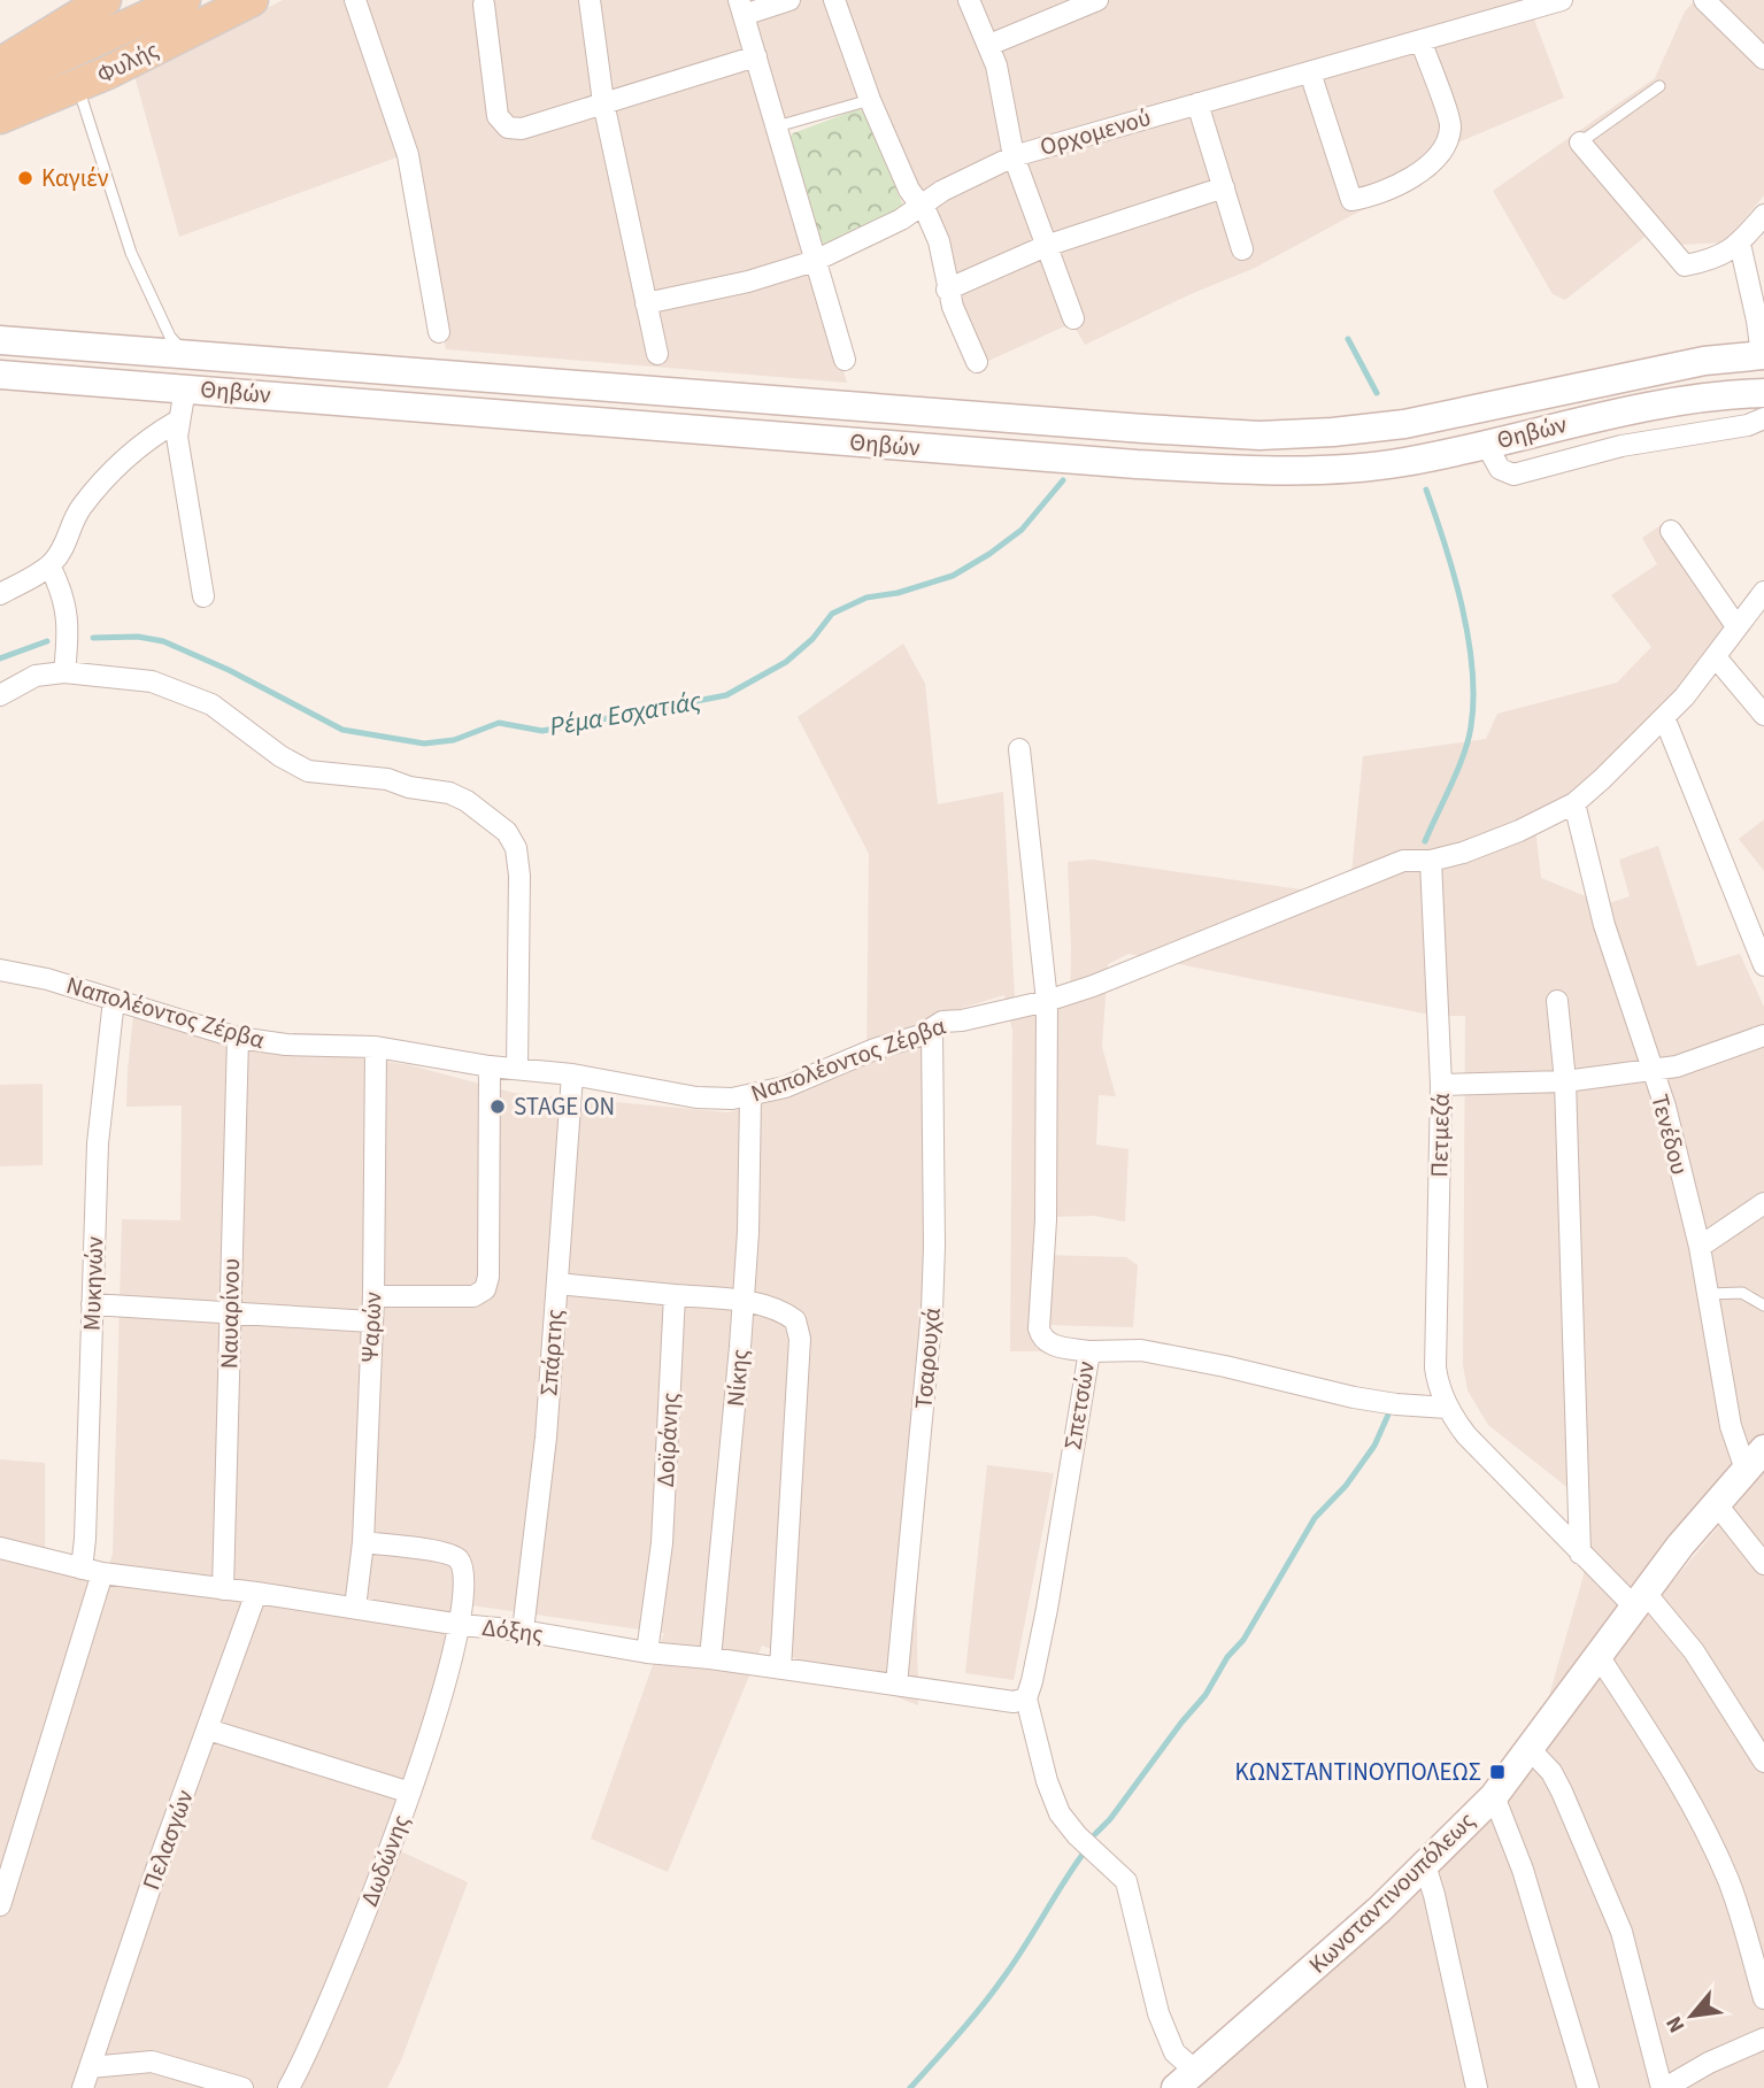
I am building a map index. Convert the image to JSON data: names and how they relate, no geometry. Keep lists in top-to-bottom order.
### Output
{
  "streets": {
    "main road": ["Φυλής", "Θηβών", "Κωνσταντινουπόλεως"],
    "street": [
      "Ορχομενού",
      "Ναπολέοντος Ζέρβα",
      "Τενέδου",
      "Πετμεζά",
      "Μυκηνών",
      "Ναυαρίνου",
      "Ψαρών",
      "Σπάρτης",
      "Τσαρουχά",
      "Νίκης",
      "Σπετσών",
      "Δοϊράνης",
      "Δόξης",
      "Πελασγών",
      "Δωδώνης"
    ]
  },
  "crossings": [
    ["Ναπολέοντος Ζέρβα", "Τενέδου"],
    ["Ναπολέοντος Ζέρβα", "Πετμεζά"],
    ["Ναπολέοντος Ζέρβα", "Μυκηνών"],
    ["Ναπολέοντος Ζέρβα", "Ναυαρίνου"],
    ["Ναπολέοντος Ζέρβα", "Ψαρών"],
    ["Ναπολέοντος Ζέρβα", "Σπάρτης"],
    ["Ναπολέοντος Ζέρβα", "Τσαρουχά"],
    ["Ναπολέοντος Ζέρβα", "Νίκης"],
    ["Ναπολέοντος Ζέρβα", "Σπετσών"],
    ["Τενέδου", "Κωνσταντινουπόλεως"],
    ["Μυκηνών", "Δόξης"],
    ["Ναυαρίνου", "Δόξης"],
    ["Ψαρών", "Δόξης"],
    ["Ψαρών", "Δωδώνης"],
    ["Σπάρτης", "Δόξης"],
    ["Τσαρουχά", "Δόξης"],
    ["Νίκης", "Δόξης"],
    ["Σπετσών", "Δόξης"],
    ["Δοϊράνης", "Δόξης"],
    ["Δόξης", "Πελασγών"],
    ["Δόξης", "Δωδώνης"]
  ],
  "water": ["Ρέμα Εσχατιάς"],
  "places": {
    "other": ["Καγιέν", "STAGE ON"],
    "transit": ["ΚΩΝΣΤΑΝΤΙΝΟΥΠΟΛΕΩΣ"]
  },
  "north": "bottom left"
}
